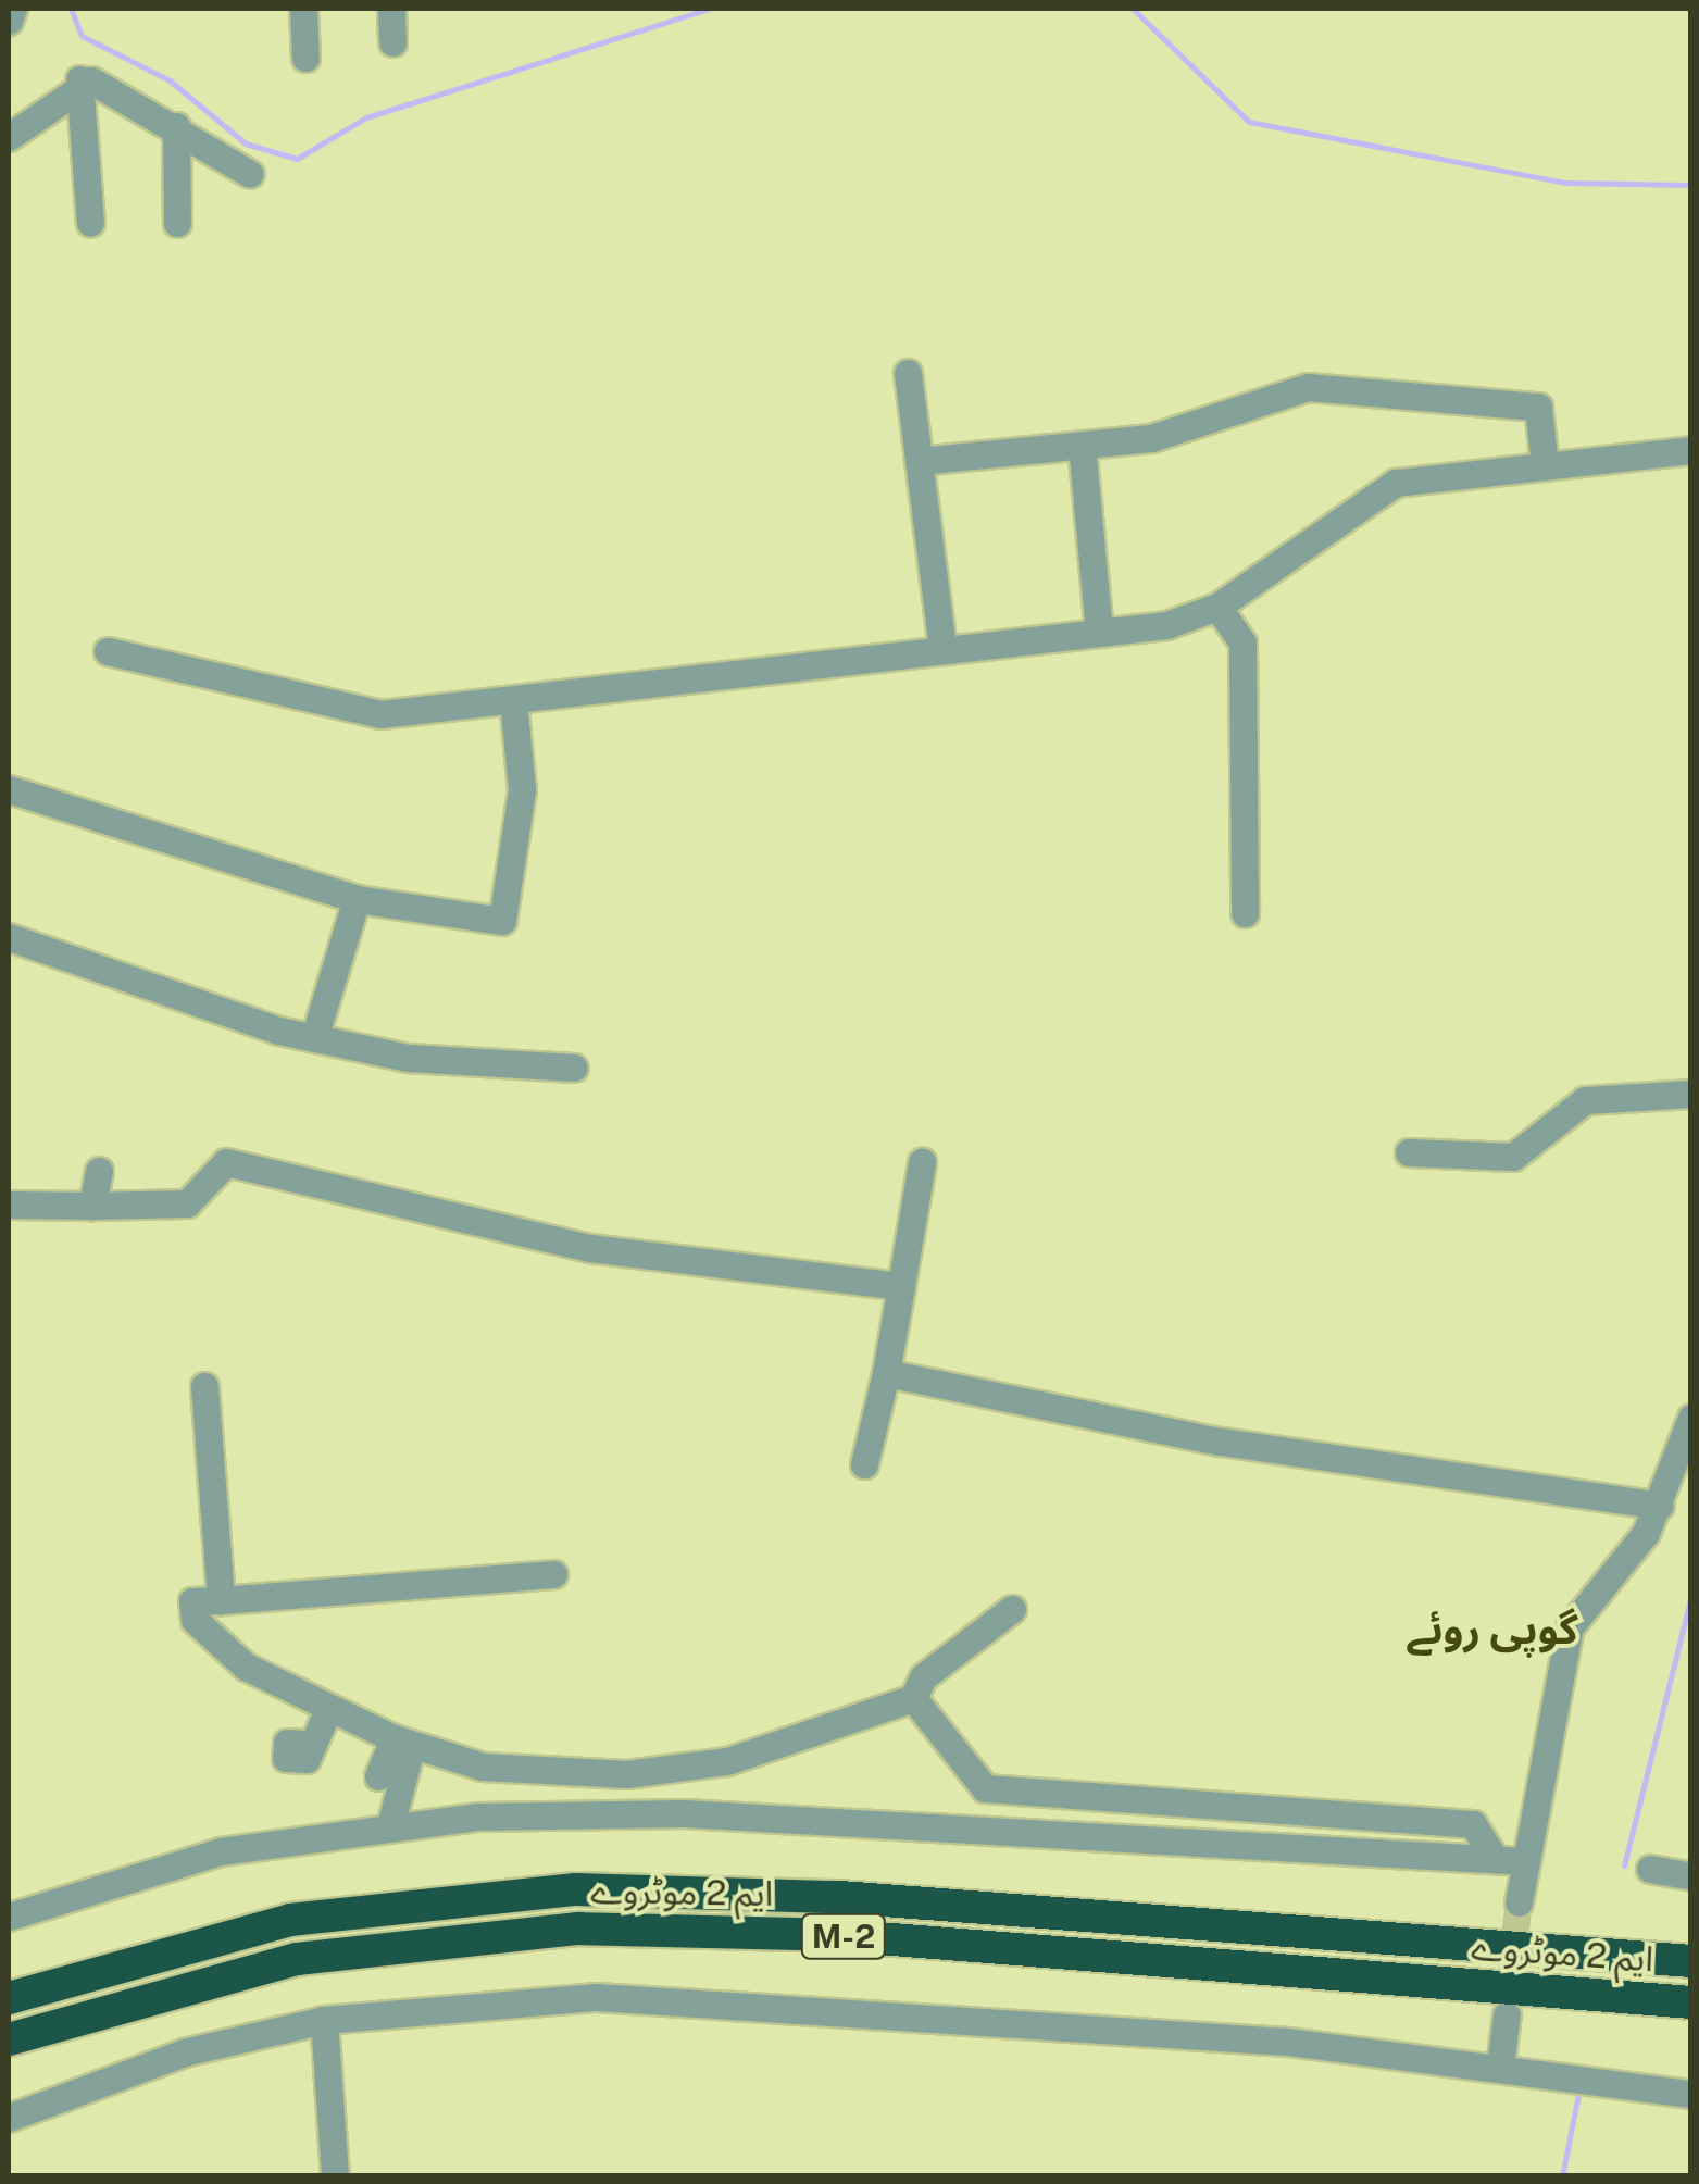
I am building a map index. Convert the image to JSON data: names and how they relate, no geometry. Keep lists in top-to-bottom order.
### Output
{
  "streets": {
    "highway": ["ایم 2 موٹروے", "M-2"]
  },
  "districts": ["گوپی روئے"]
}
